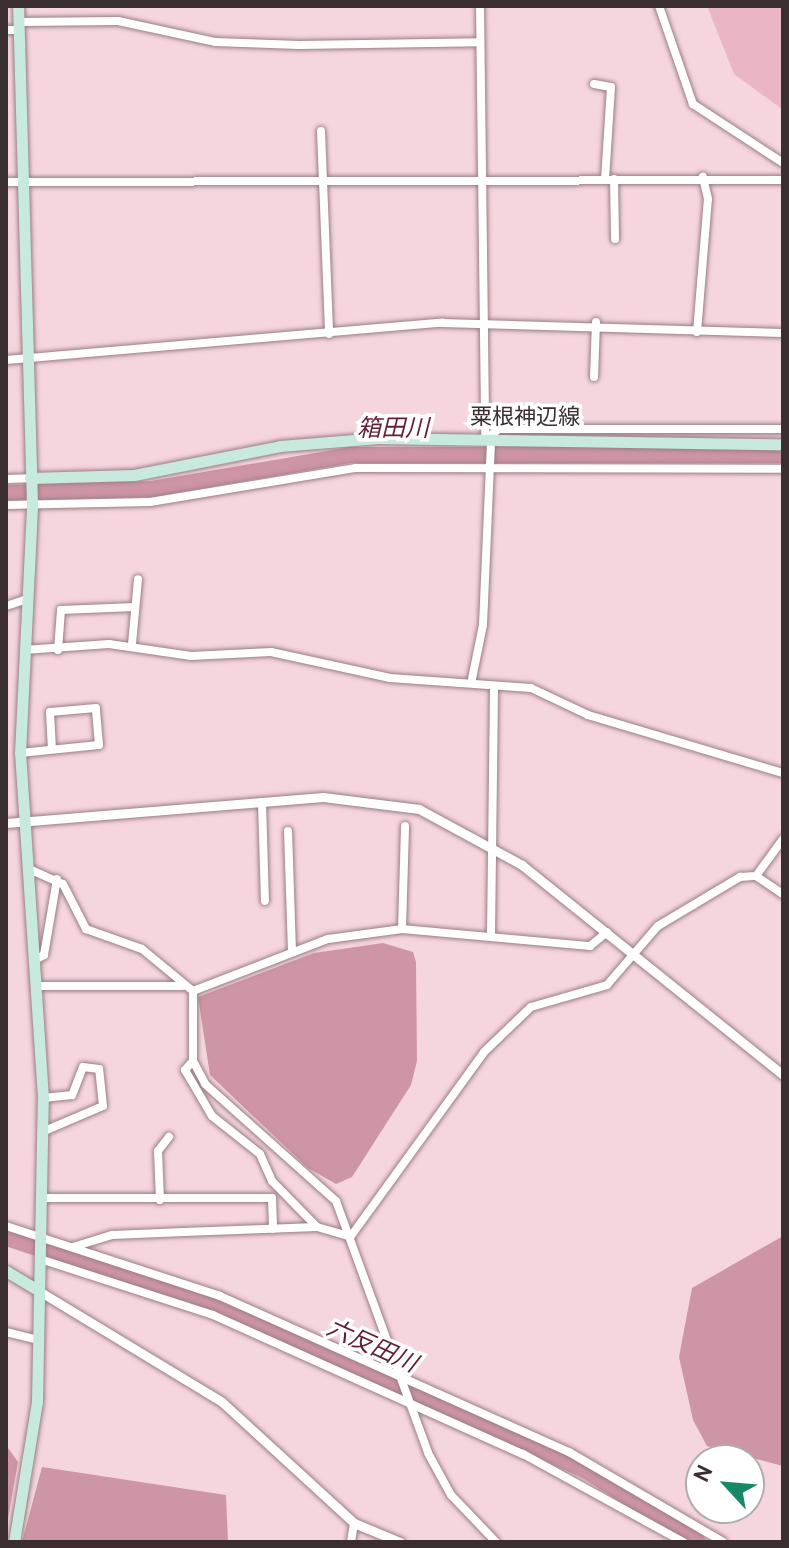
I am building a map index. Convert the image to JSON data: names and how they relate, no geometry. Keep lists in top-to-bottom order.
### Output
{
  "streets": {
    "main road": ["粟根神辺線"]
  },
  "water": ["箱田川", "六反田川"],
  "north": "top left"
}
